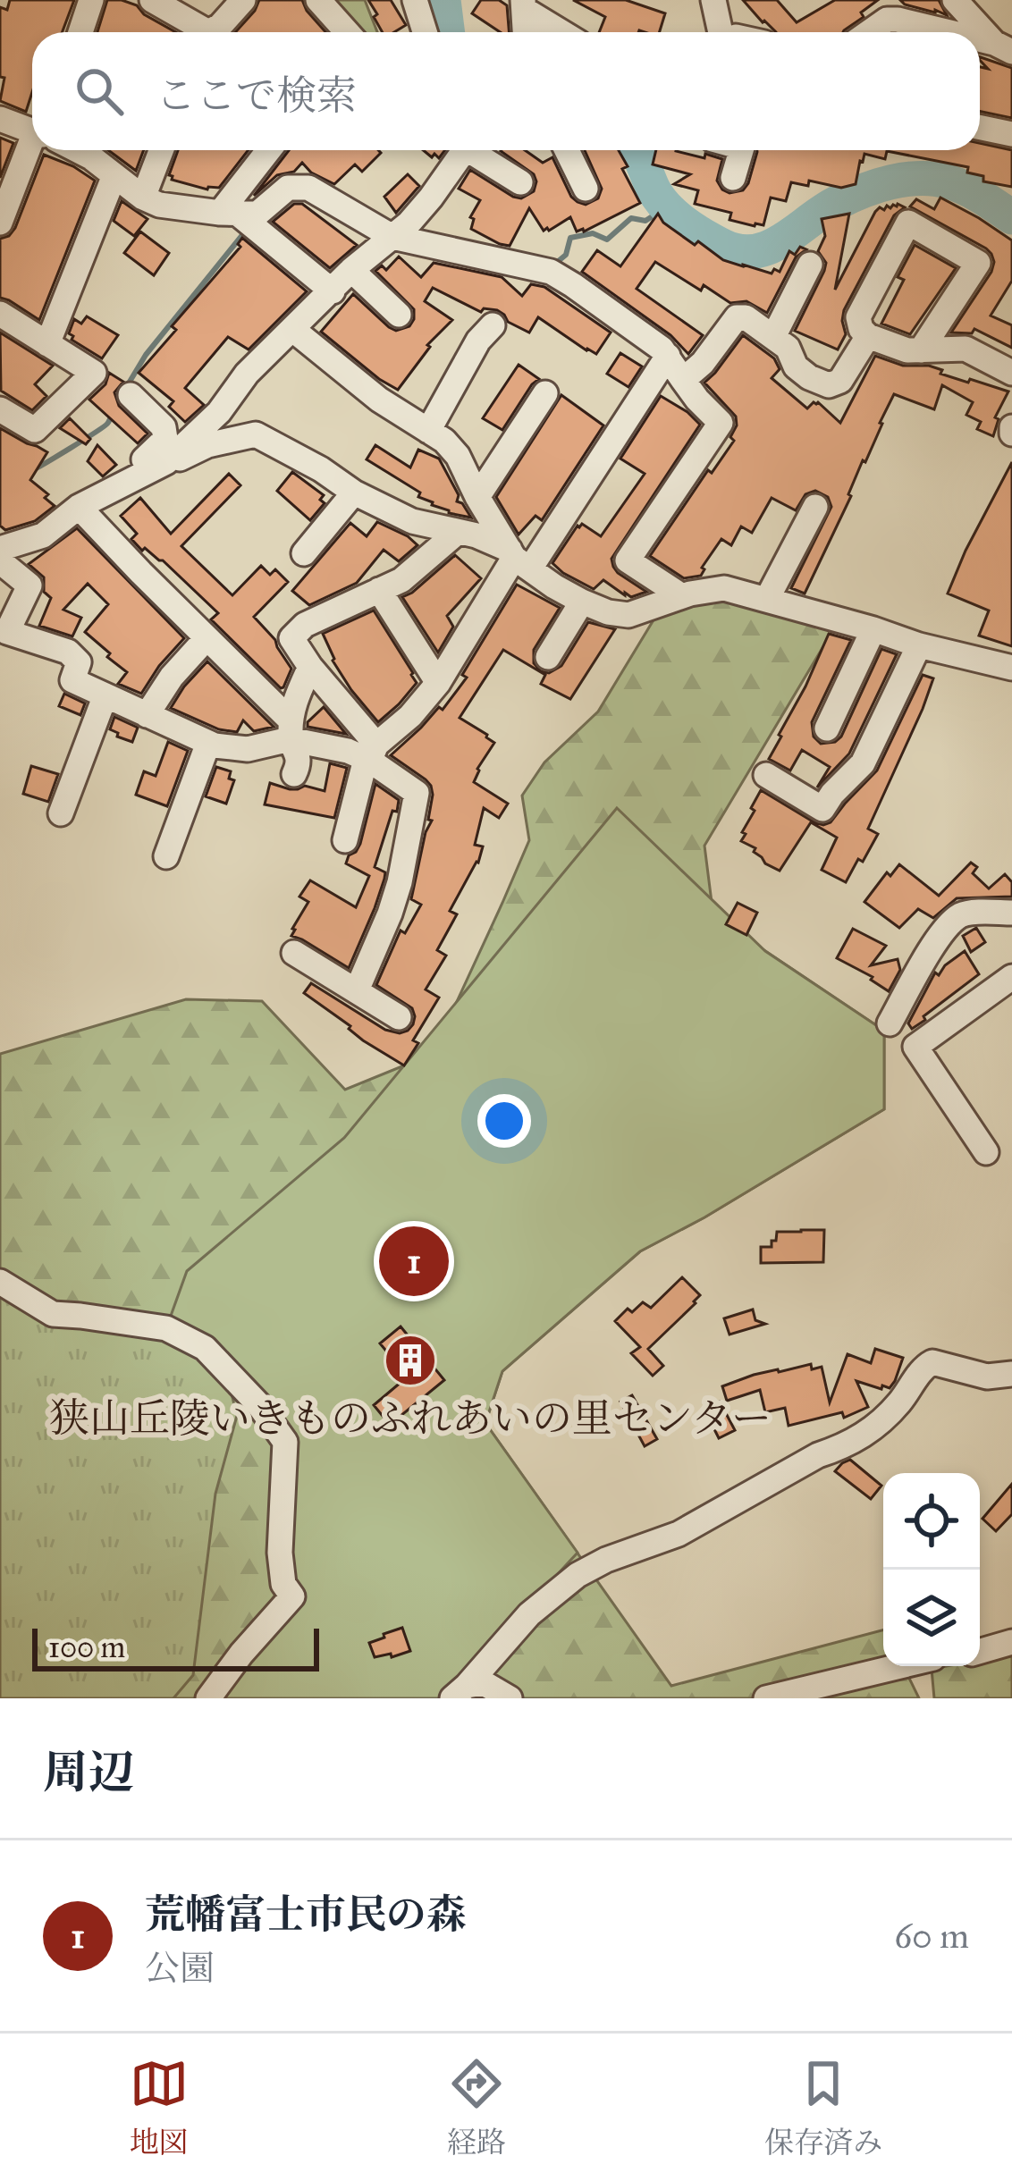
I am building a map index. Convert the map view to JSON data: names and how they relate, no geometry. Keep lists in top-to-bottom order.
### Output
{
  "places": {
    "building": ["狭山丘陵いきものふれあいの里センター"]
  },
  "scale_bar": "100 m",
  "page": {
    "search": "ここで検索",
    "pins": "1",
    "scale": "100 m",
    "heading": "周辺",
    "list": [
      {
        "mark": "1",
        "name": "荒幡富士市民の森",
        "note": "公園",
        "value": "60 m"
      }
    ],
    "nav": ["地図", "経路", "保存済み"]
  }
}
